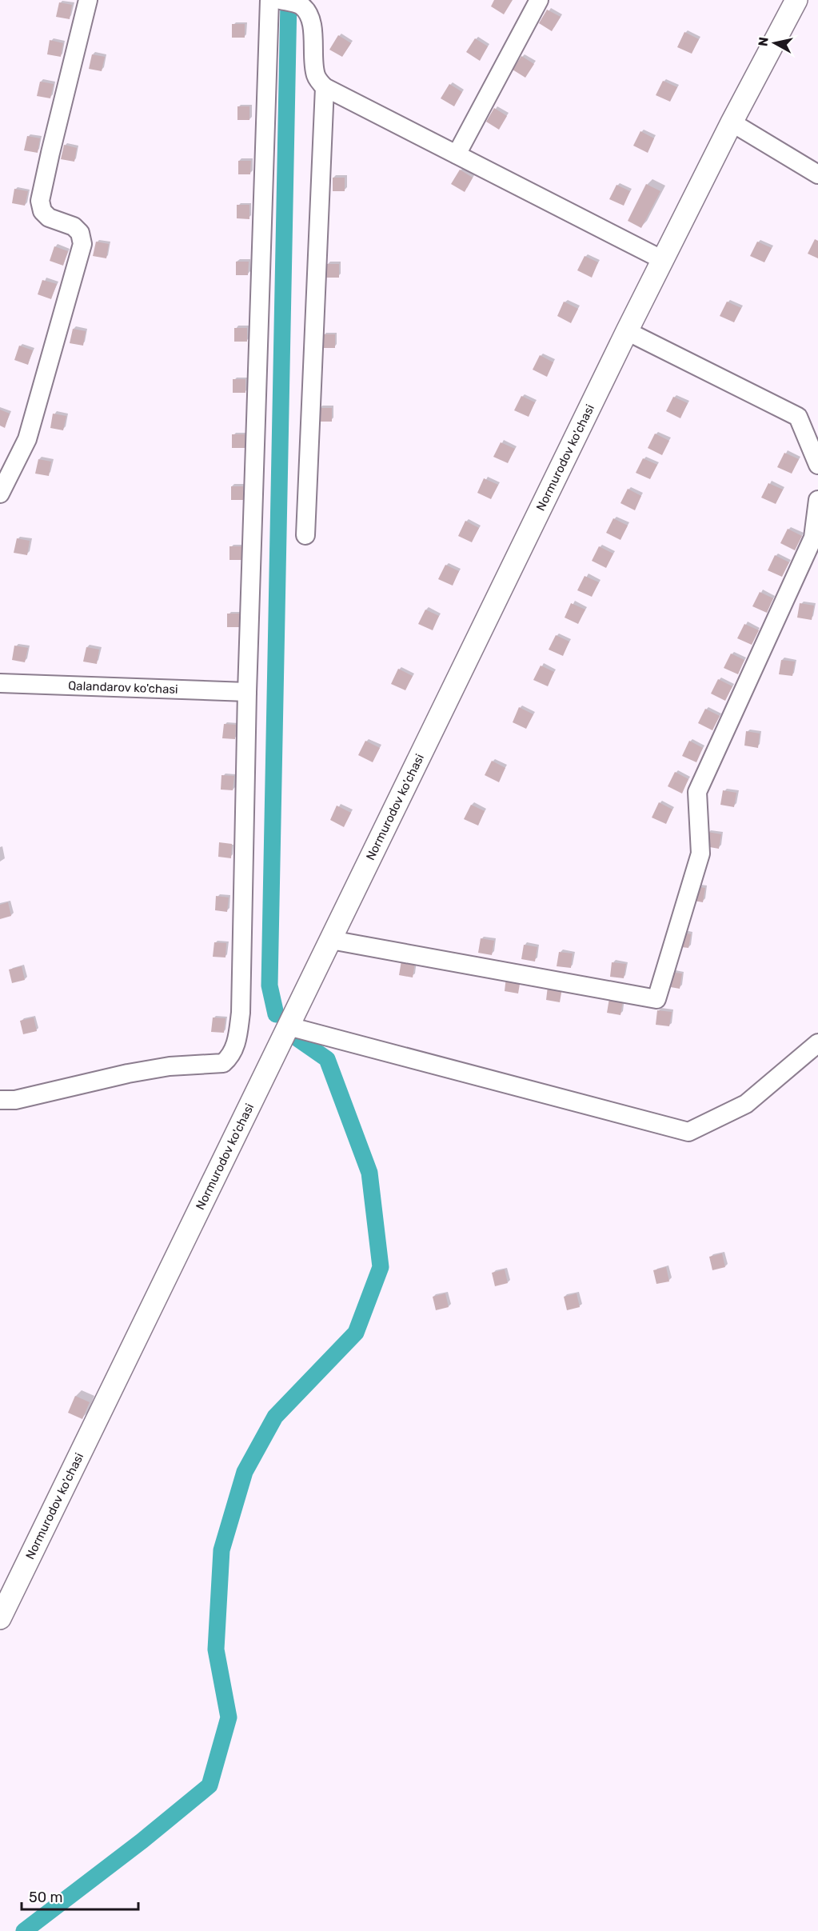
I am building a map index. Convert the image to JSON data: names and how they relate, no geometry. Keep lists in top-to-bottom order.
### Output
{
  "streets": {
    "main road": ["Normurodov ko'chasi"],
    "street": ["Qalandarov ko'chasi"]
  },
  "scale_bar": "50 m",
  "north": "left"
}
